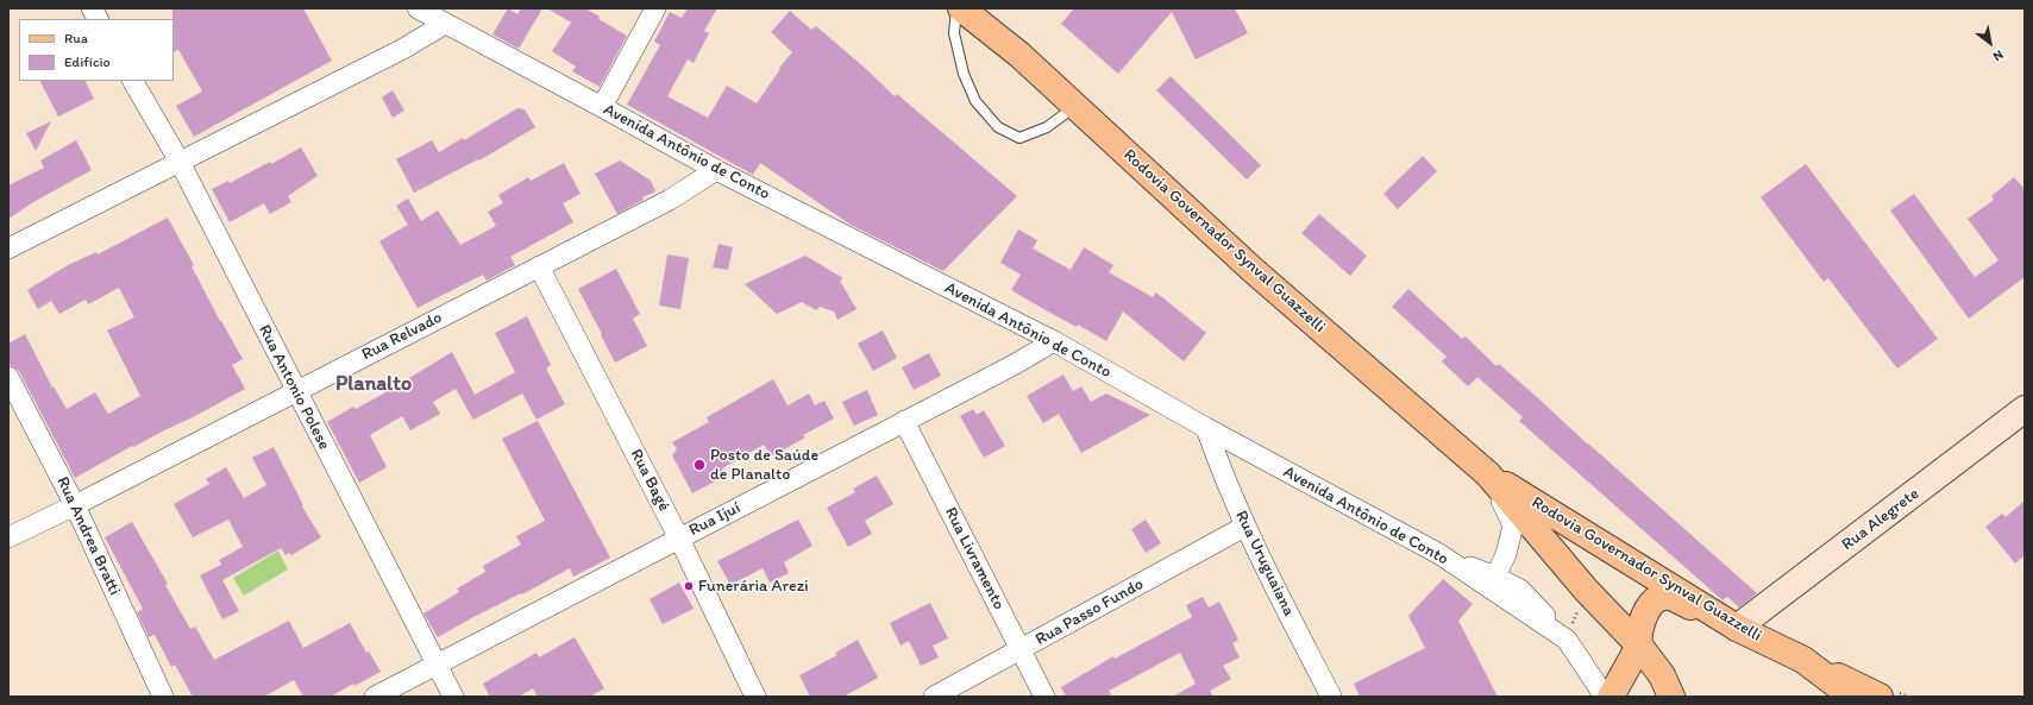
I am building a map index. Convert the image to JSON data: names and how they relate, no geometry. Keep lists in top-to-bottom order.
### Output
{
  "streets": {
    "main road": ["Rodovia Governador Synval Guazzelli"],
    "street": [
      "Avenida Antônio de Conto",
      "Rua Relvado",
      "Rua Antonio Polese",
      "Rua Bagé",
      "Rua Ijuí",
      "Rua Alegrete",
      "Rua Andrea Bratti",
      "Rua Livramento",
      "Rua Uruguaiana",
      "Rua Passo Fundo"
    ]
  },
  "crossings": [
    ["Avenida Antônio de Conto", "Rua Relvado"],
    ["Avenida Antônio de Conto", "Rua Ijuí"],
    ["Avenida Antônio de Conto", "Rua Uruguaiana"],
    ["Rodovia Governador Synval Guazzelli", "Rua Alegrete"],
    ["Rua Relvado", "Rua Antonio Polese"],
    ["Rua Relvado", "Rua Bagé"],
    ["Rua Relvado", "Rua Andrea Bratti"],
    ["Rua Antonio Polese", "Rua Ijuí"],
    ["Rua Bagé", "Rua Ijuí"],
    ["Rua Ijuí", "Rua Livramento"],
    ["Rua Livramento", "Rua Passo Fundo"],
    ["Rua Uruguaiana", "Rua Passo Fundo"]
  ],
  "districts": ["Planalto"],
  "places": ["Posto de Saúde de Planalto", "Funerária Arezi"],
  "legend": ["Rua", "Edifício"],
  "north": "bottom right"
}
